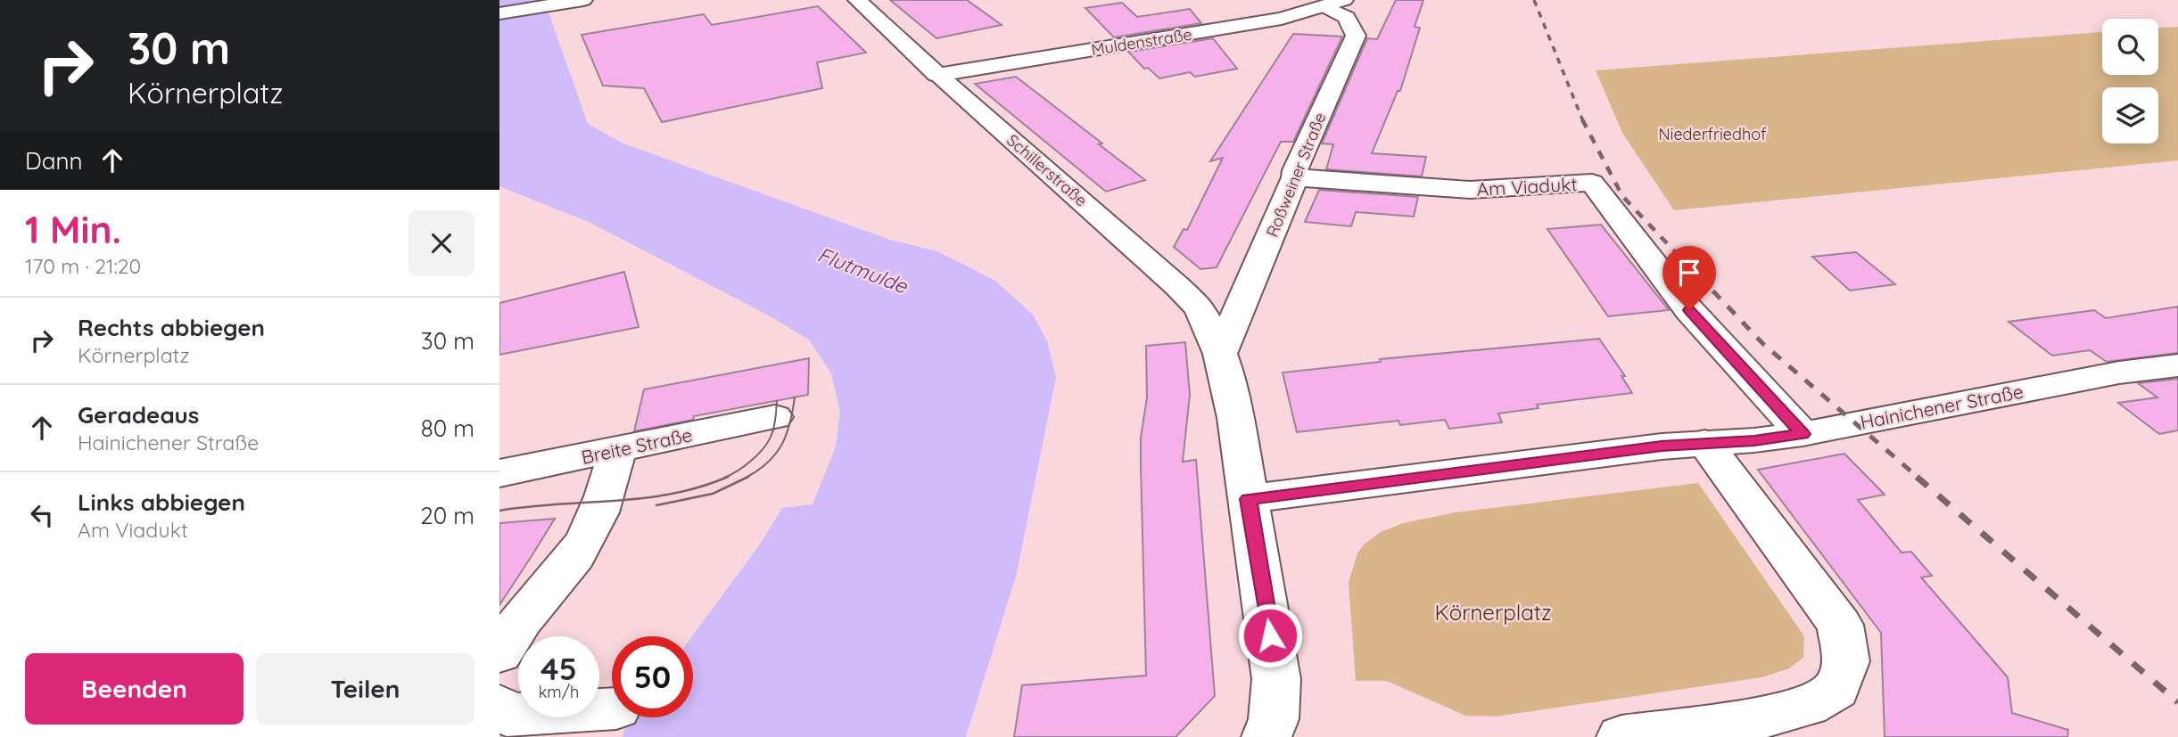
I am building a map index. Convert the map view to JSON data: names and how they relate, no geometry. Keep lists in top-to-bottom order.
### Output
{
  "streets": {
    "street": [
      "Muldenstraße",
      "Schillerstraße",
      "Roßweiner Straße",
      "Am Viadukt",
      "Hainichener Straße",
      "Breite Straße"
    ]
  },
  "crossings": [
    ["Muldenstraße", "Schillerstraße"],
    ["Muldenstraße", "Roßweiner Straße"],
    ["Schillerstraße", "Roßweiner Straße"],
    ["Roßweiner Straße", "Am Viadukt"],
    ["Am Viadukt", "Hainichener Straße"]
  ],
  "water": ["Flutmulde"],
  "parks": ["Niederfriedhof", "Körnerplatz"],
  "page": {
    "turn": ["30 m", "Körnerplatz"],
    "then": "Dann",
    "heading": ["1 Min.", "170 m · 21:20"],
    "list": [
      {
        "name": "Rechts abbiegen",
        "note": "Körnerplatz",
        "value": "30 m"
      },
      {
        "name": "Geradeaus",
        "note": "Hainichener Straße",
        "value": "80 m"
      },
      {
        "name": "Links abbiegen",
        "note": "Am Viadukt",
        "value": "20 m"
      }
    ],
    "speed": "45 km/h",
    "limit": "50",
    "buttons": ["Beenden", "Teilen"]
  }
}
